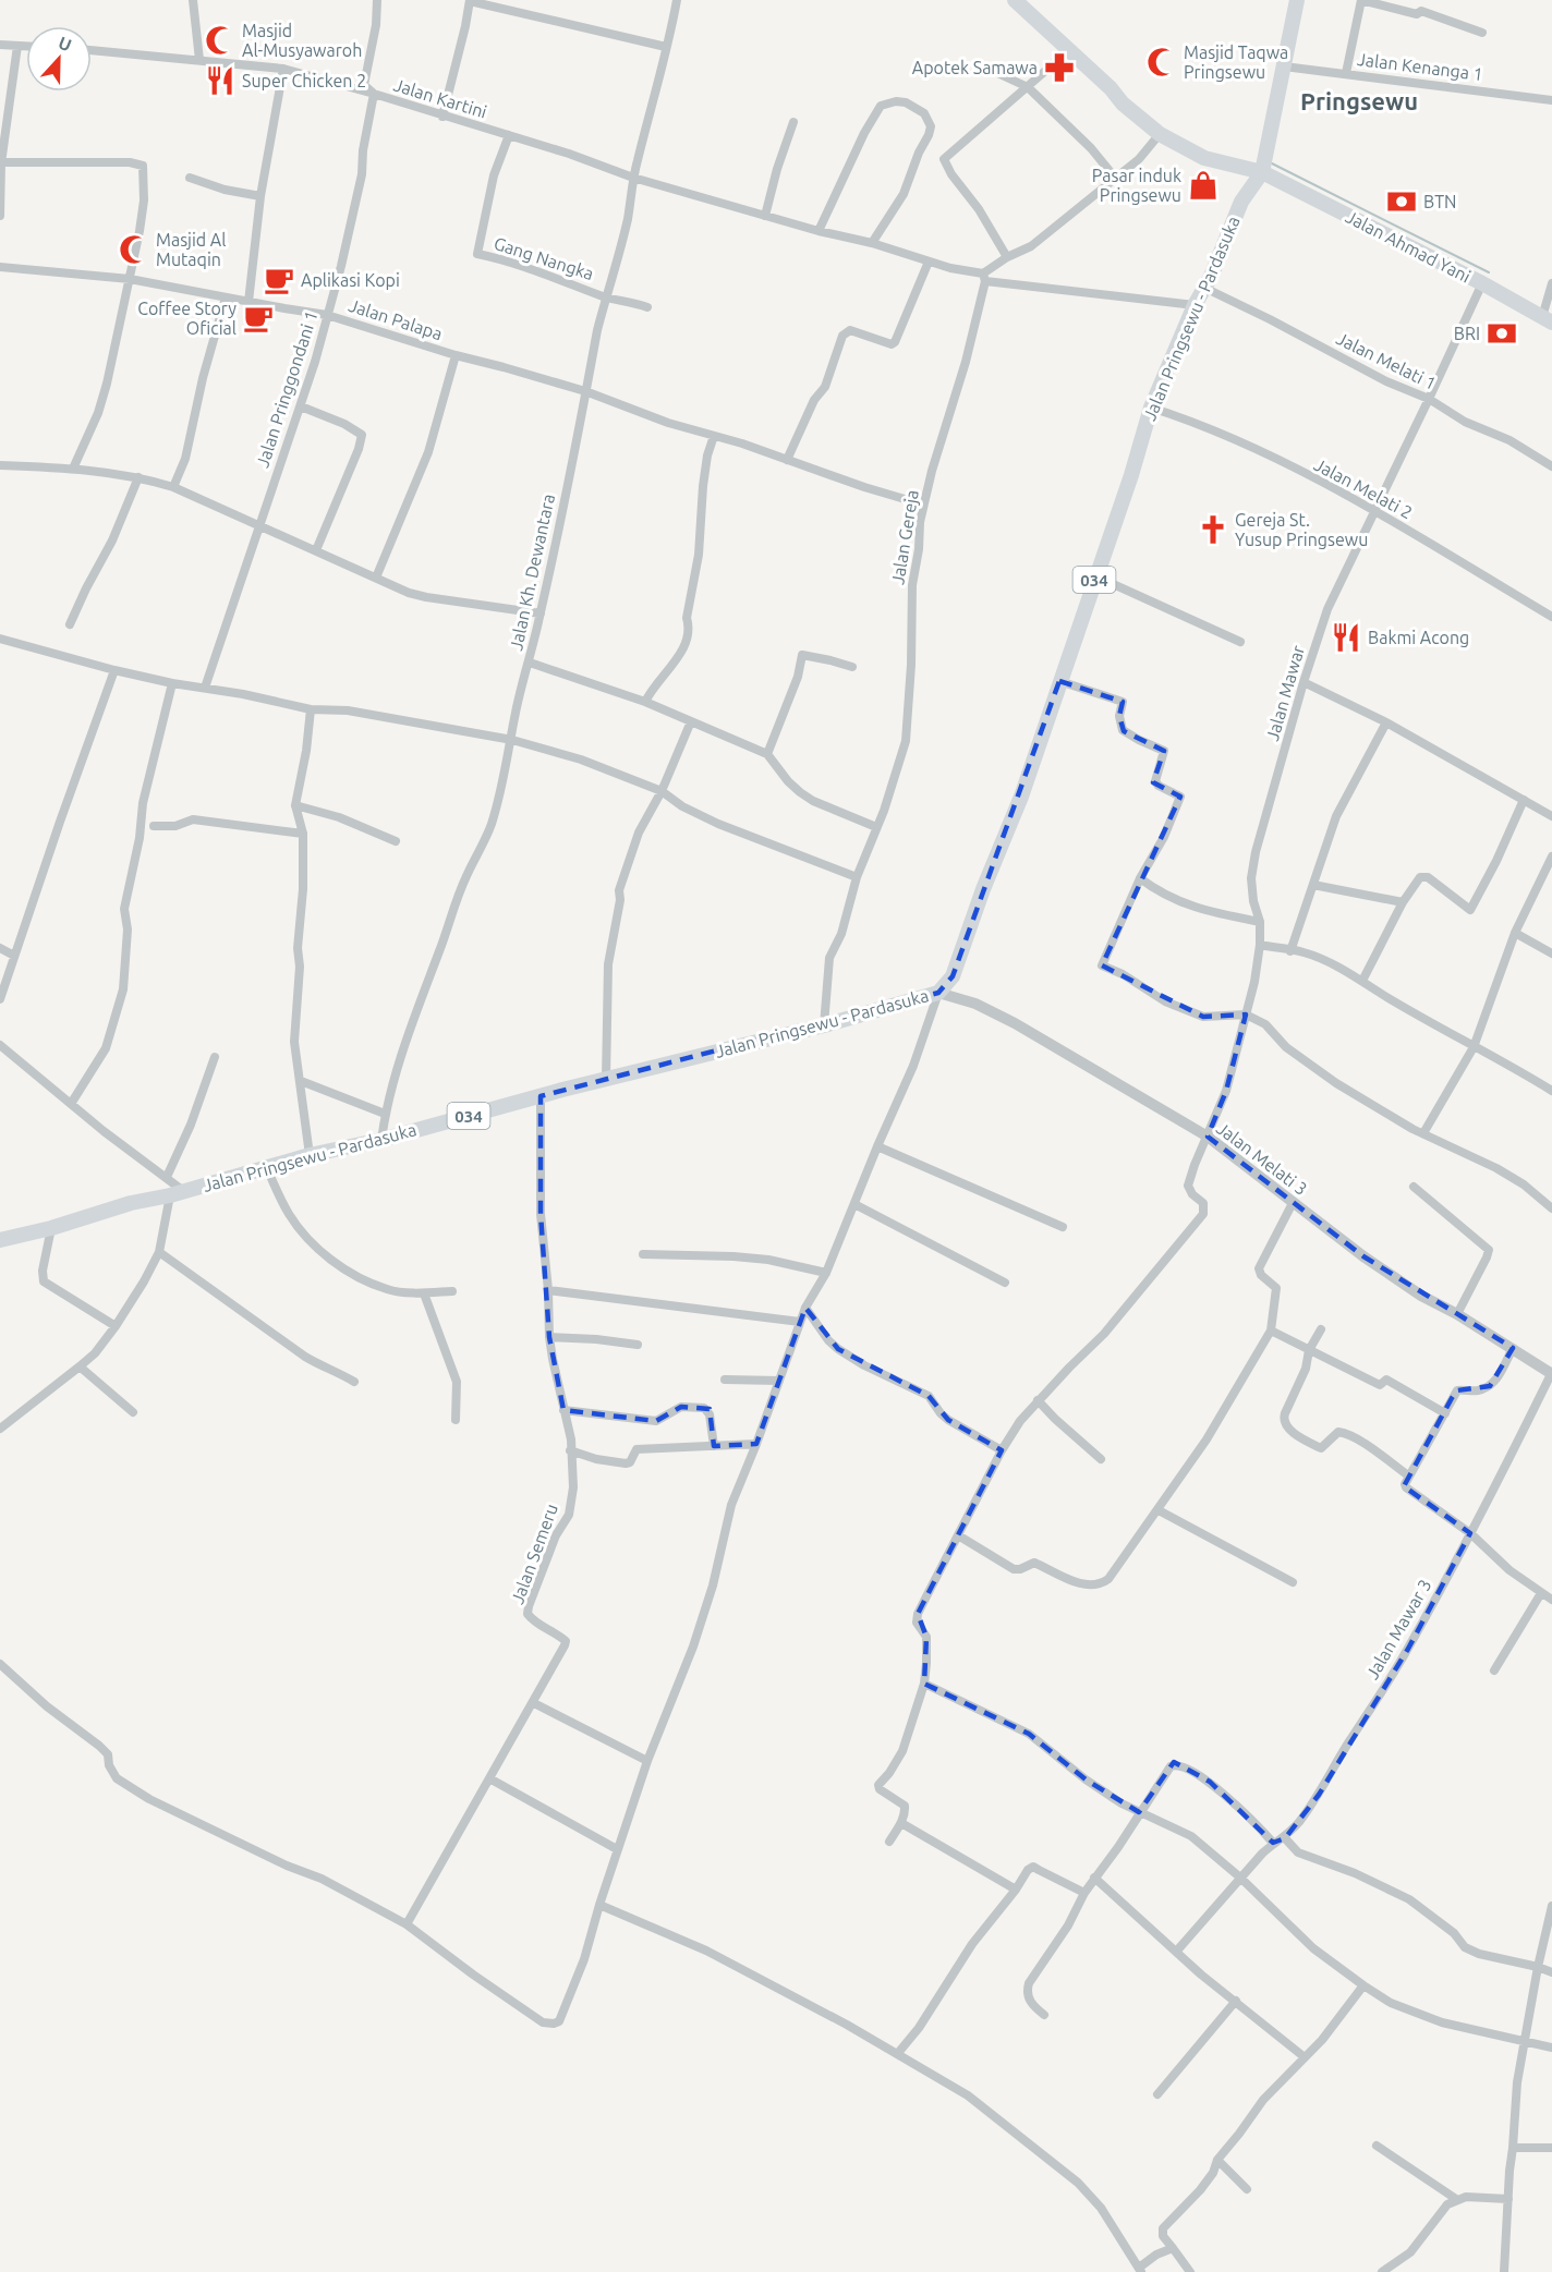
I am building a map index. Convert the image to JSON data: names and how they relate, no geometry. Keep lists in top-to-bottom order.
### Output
{
  "streets": {
    "main road": ["Jalan Ahmad Yani", "Jalan Pringsewu - Pardasuka", "034"],
    "street": [
      "Jalan Kenanga 1",
      "Jalan Kartini",
      "Gang Nangka",
      "Jalan Palapa",
      "Jalan Melati 1",
      "Jalan Pringgondani 1",
      "Jalan Melati 2",
      "Jalan Gereja",
      "Jalan Kh. Dewantara",
      "Jalan Mawar",
      "Jalan Melati 3",
      "Jalan Semeru",
      "Jalan Mawar 3"
    ]
  },
  "crossings": [
    ["Jalan Kartini", "Gang Nangka"],
    ["Jalan Kartini", "Jalan Pringsewu - Pardasuka"],
    ["Jalan Kartini", "Jalan Pringgondani 1"],
    ["Jalan Kartini", "Jalan Gereja"],
    ["Jalan Kartini", "Jalan Kh. Dewantara"],
    ["Jalan Ahmad Yani", "Jalan Pringsewu - Pardasuka"],
    ["Jalan Ahmad Yani", "Jalan Mawar"],
    ["Gang Nangka", "Jalan Kh. Dewantara"],
    ["Jalan Pringsewu - Pardasuka", "Jalan Melati 1"],
    ["Jalan Pringsewu - Pardasuka", "Jalan Melati 2"],
    ["Jalan Pringsewu - Pardasuka", "Jalan Gereja"],
    ["Jalan Pringsewu - Pardasuka", "Jalan Kh. Dewantara"],
    ["Jalan Pringsewu - Pardasuka", "Jalan Melati 3"],
    ["Jalan Pringsewu - Pardasuka", "Jalan Semeru"],
    ["Jalan Palapa", "Jalan Pringgondani 1"],
    ["Jalan Palapa", "Jalan Gereja"],
    ["Jalan Palapa", "Jalan Kh. Dewantara"],
    ["Jalan Melati 1", "Jalan Mawar"],
    ["Jalan Melati 2", "Jalan Mawar"],
    ["Jalan Mawar", "Jalan Melati 3"],
    ["Jalan Melati 3", "Jalan Mawar 3"]
  ],
  "districts": ["Pringsewu"],
  "places": {
    "mosque": ["Masjid Al-Musyawaroh", "Masjid Taqwa Pringsewu", "Masjid Al Mutaqin"],
    "pharmacy": ["Apotek Samawa"],
    "restaurant": ["Super Chicken 2", "Bakmi Acong"],
    "shop": ["Pasar induk Pringsewu"],
    "bank": ["BTN", "BRI"],
    "cafe": ["Aplikasi Kopi", "Coffee Story Oficial"],
    "church": ["Gereja St. Yusup Pringsewu"]
  },
  "north": "top"
}
